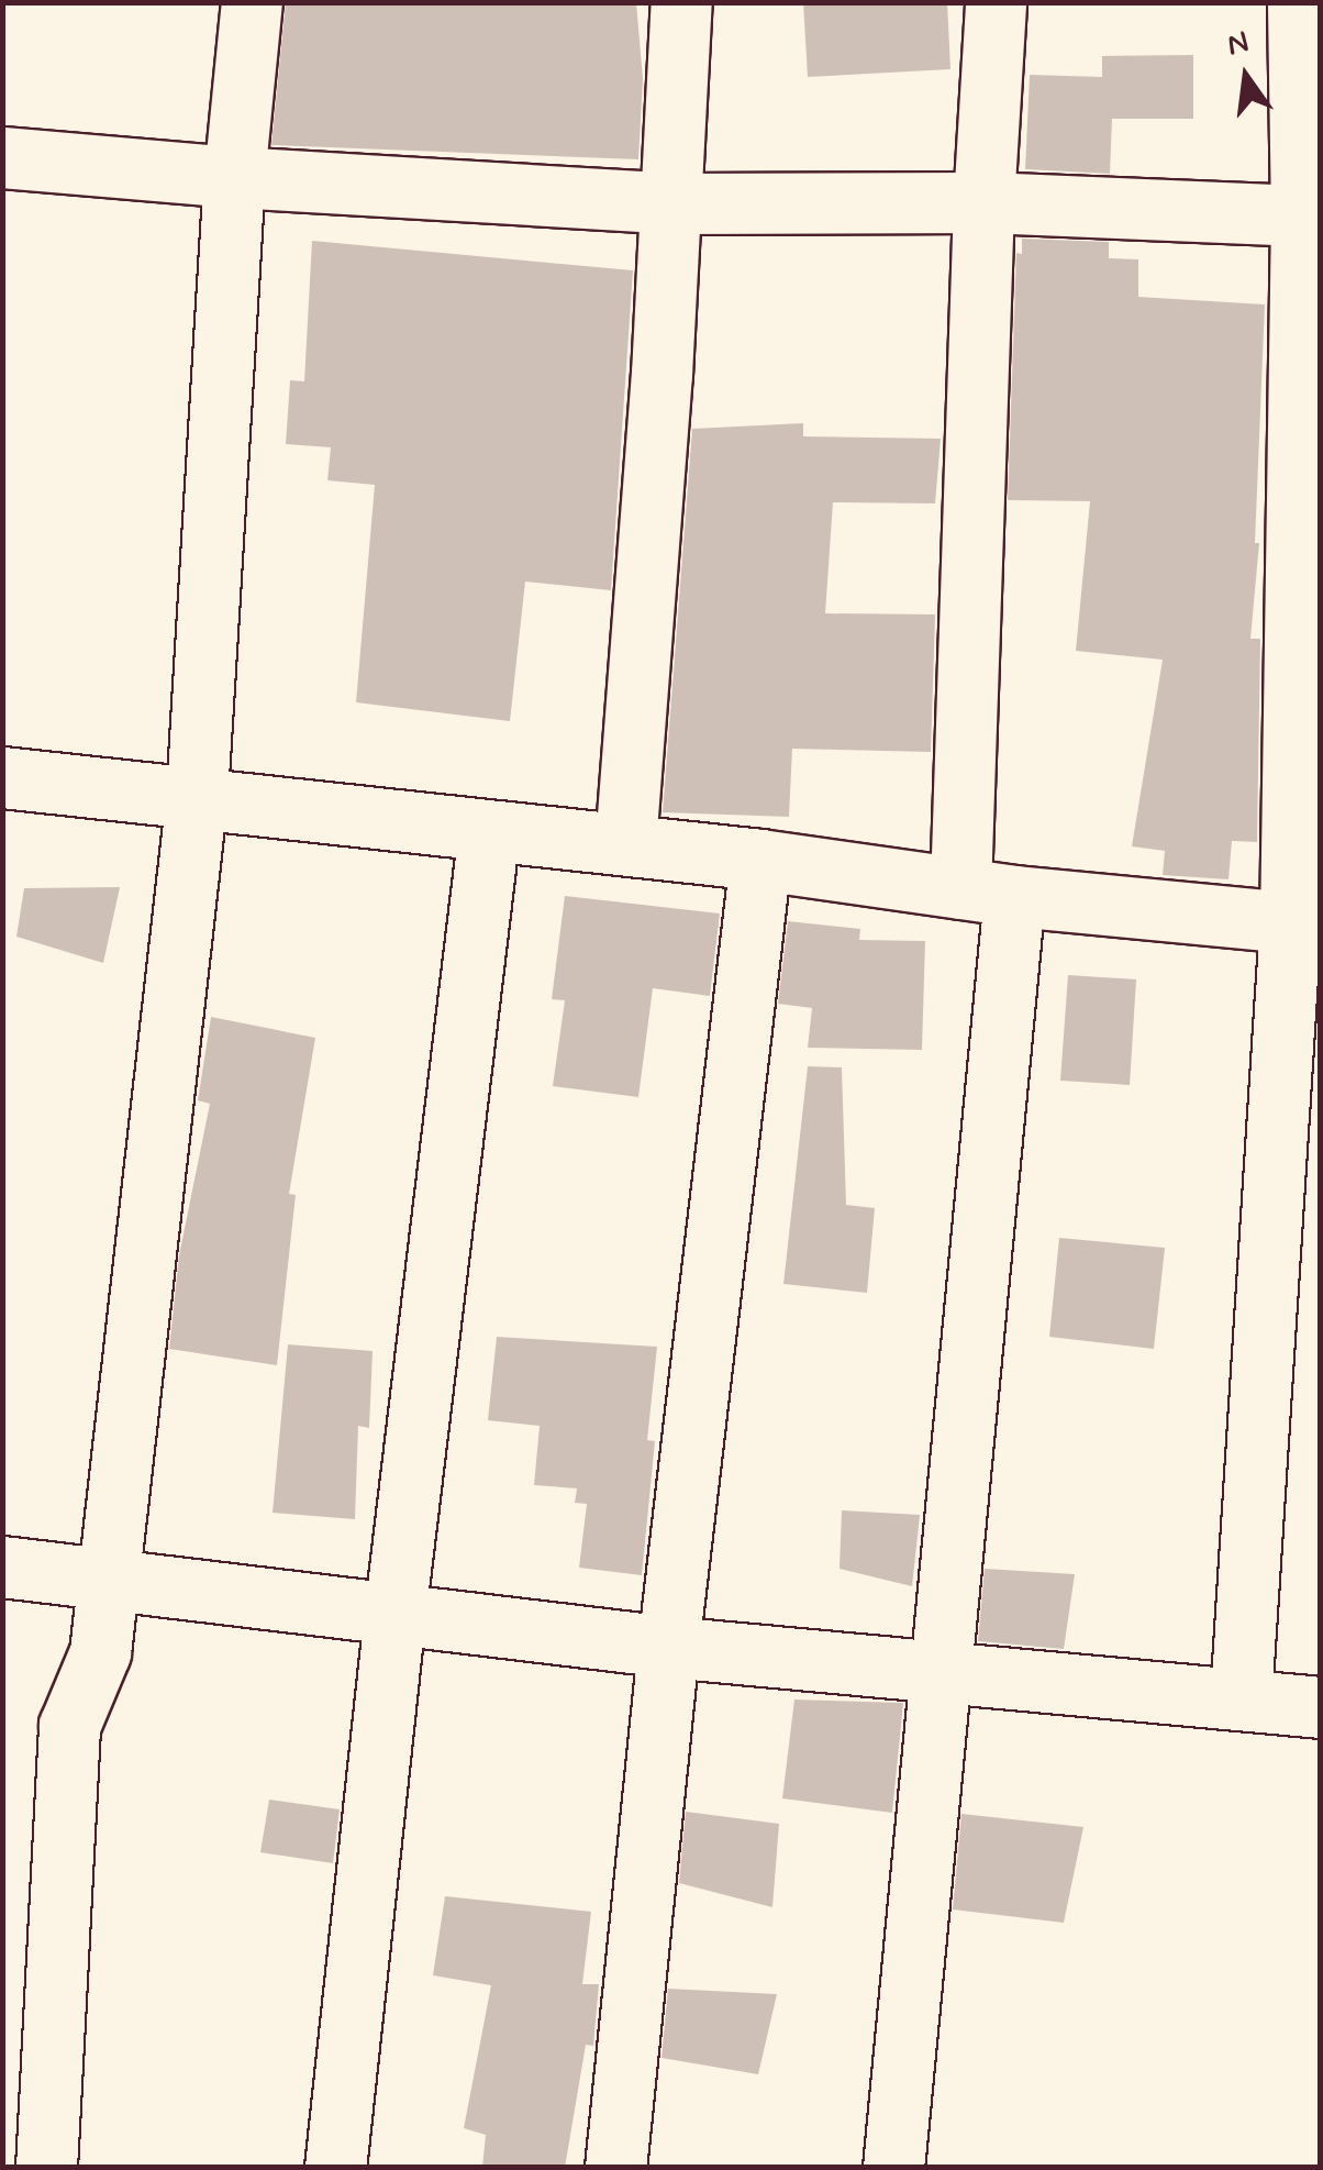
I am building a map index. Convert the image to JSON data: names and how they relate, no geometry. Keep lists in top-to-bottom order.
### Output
{
  "north": "top"
}
